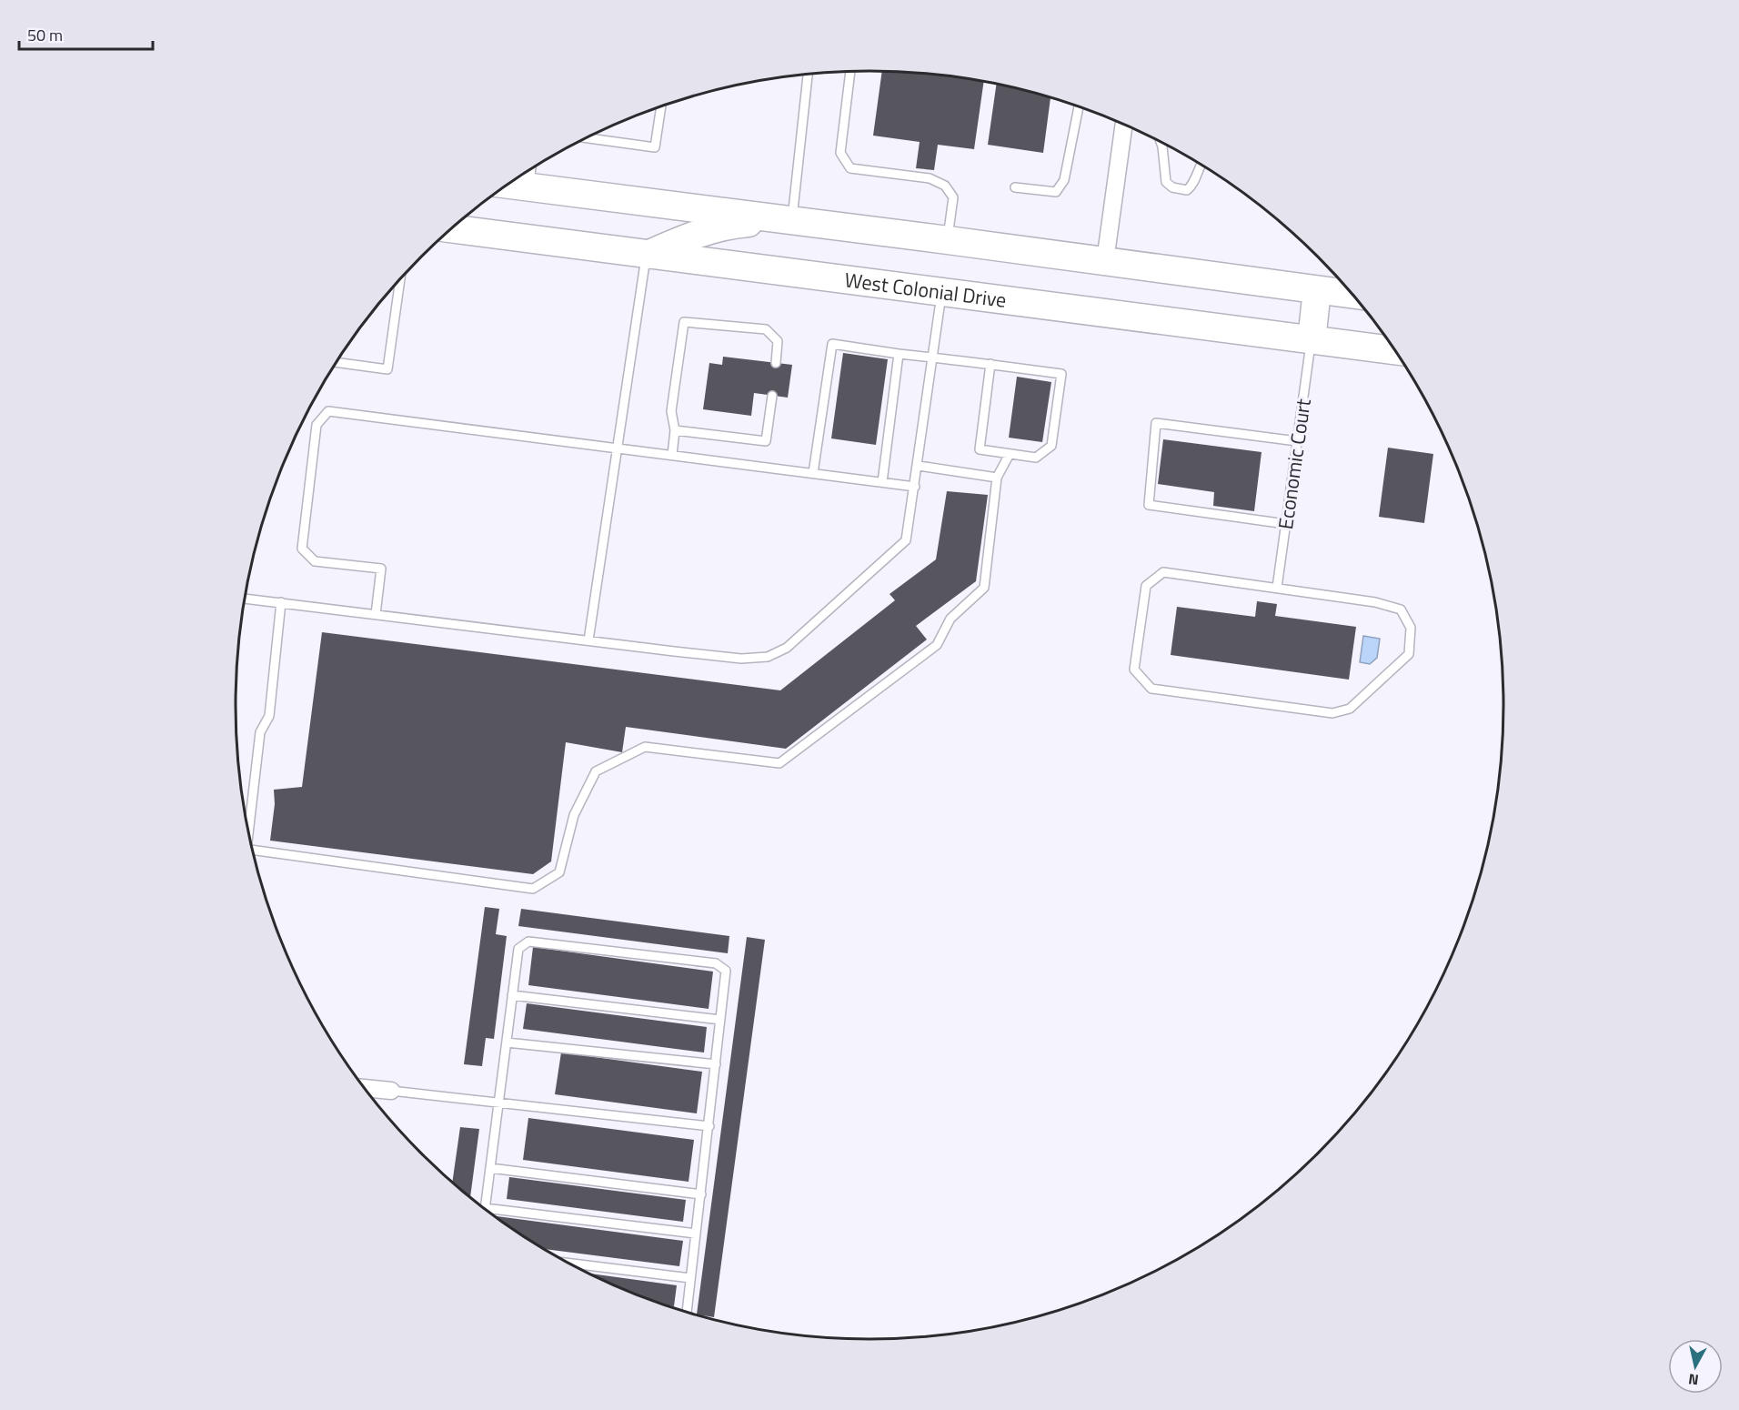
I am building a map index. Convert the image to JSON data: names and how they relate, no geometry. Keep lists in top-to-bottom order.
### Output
{
  "streets": {
    "highway": ["West Colonial Drive"],
    "lane": ["Economic Court"]
  },
  "crossings": [
    ["West Colonial Drive", "Economic Court"]
  ],
  "scale_bar": "50 m",
  "north": "bottom"
}
